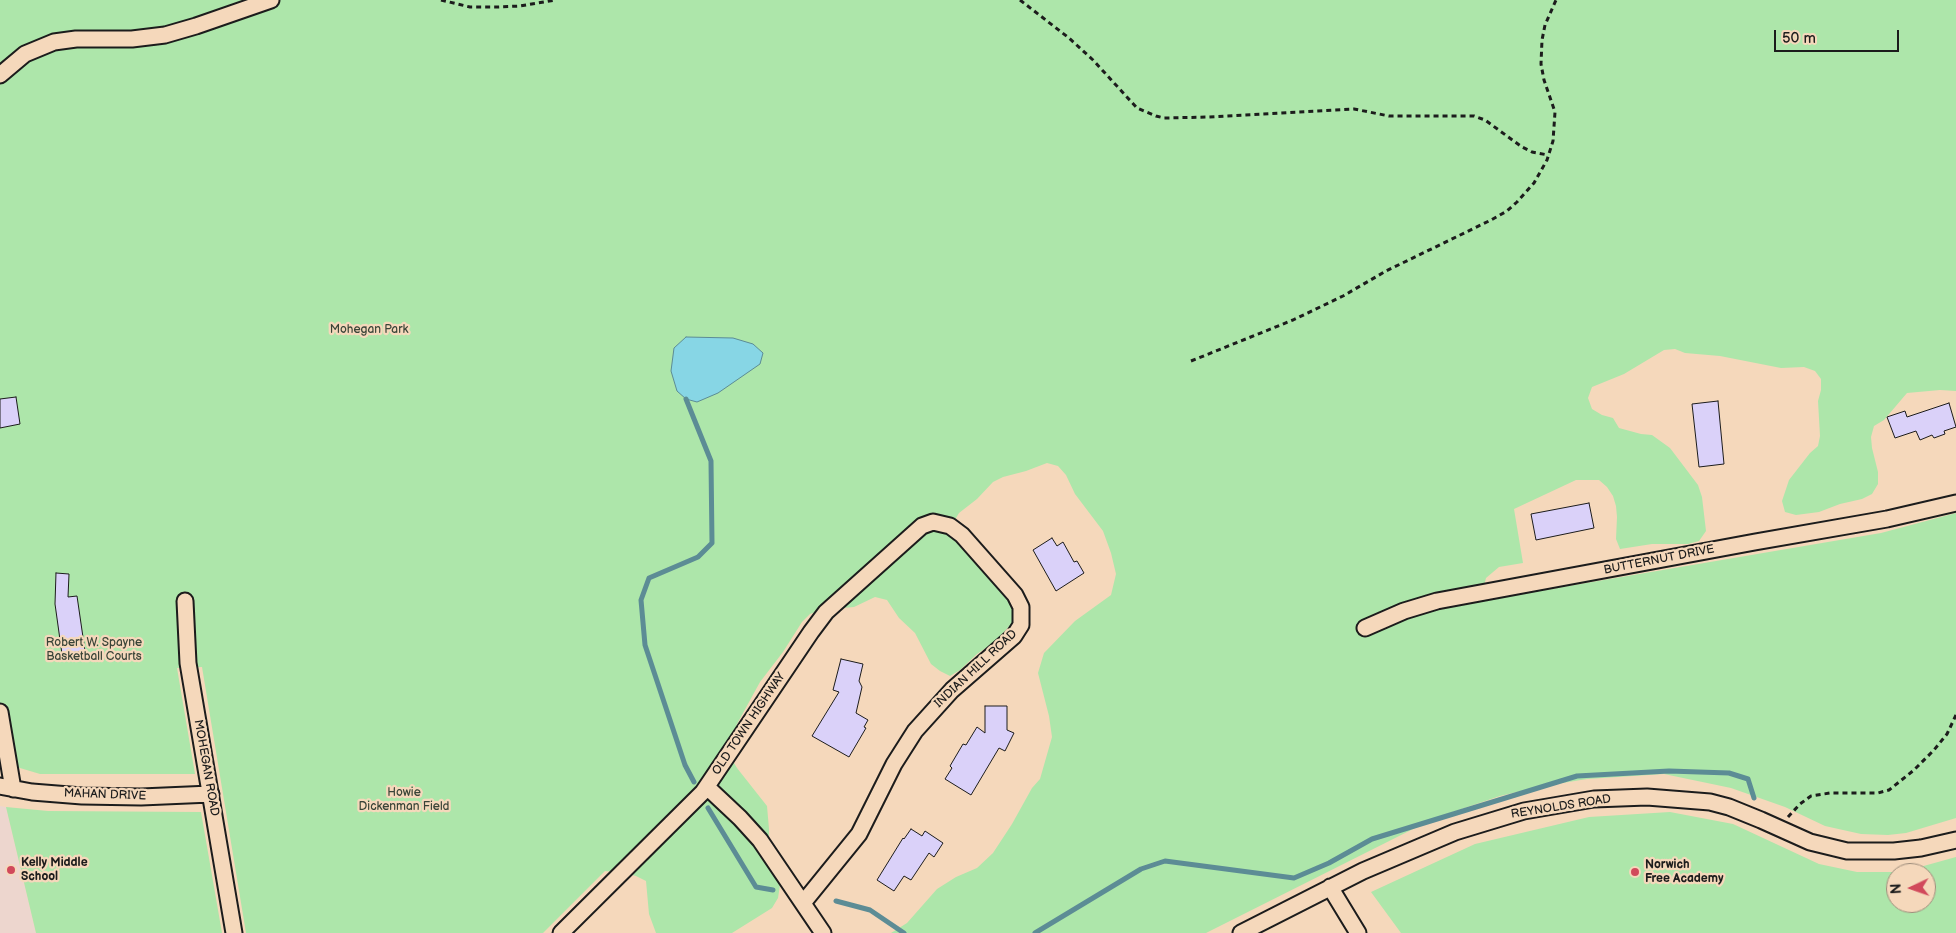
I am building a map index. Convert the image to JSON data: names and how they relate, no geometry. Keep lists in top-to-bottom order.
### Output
{
  "streets": {
    "street": [
      "BUTTERNUT DRIVE",
      "INDIAN HILL ROAD",
      "OLD TOWN HIGHWAY",
      "MOHEGAN ROAD",
      "MAHAN DRIVE",
      "REYNOLDS ROAD"
    ]
  },
  "crossings": [
    ["INDIAN HILL ROAD", "OLD TOWN HIGHWAY"],
    ["MOHEGAN ROAD", "MAHAN DRIVE"]
  ],
  "parks": ["Mohegan Park", "Robert W. Spayne Basketball Courts", "Howie Dickenman Field"],
  "places": ["Kelly Middle School", "Norwich Free Academy"],
  "scale_bar": "50 m",
  "north": "left"
}
